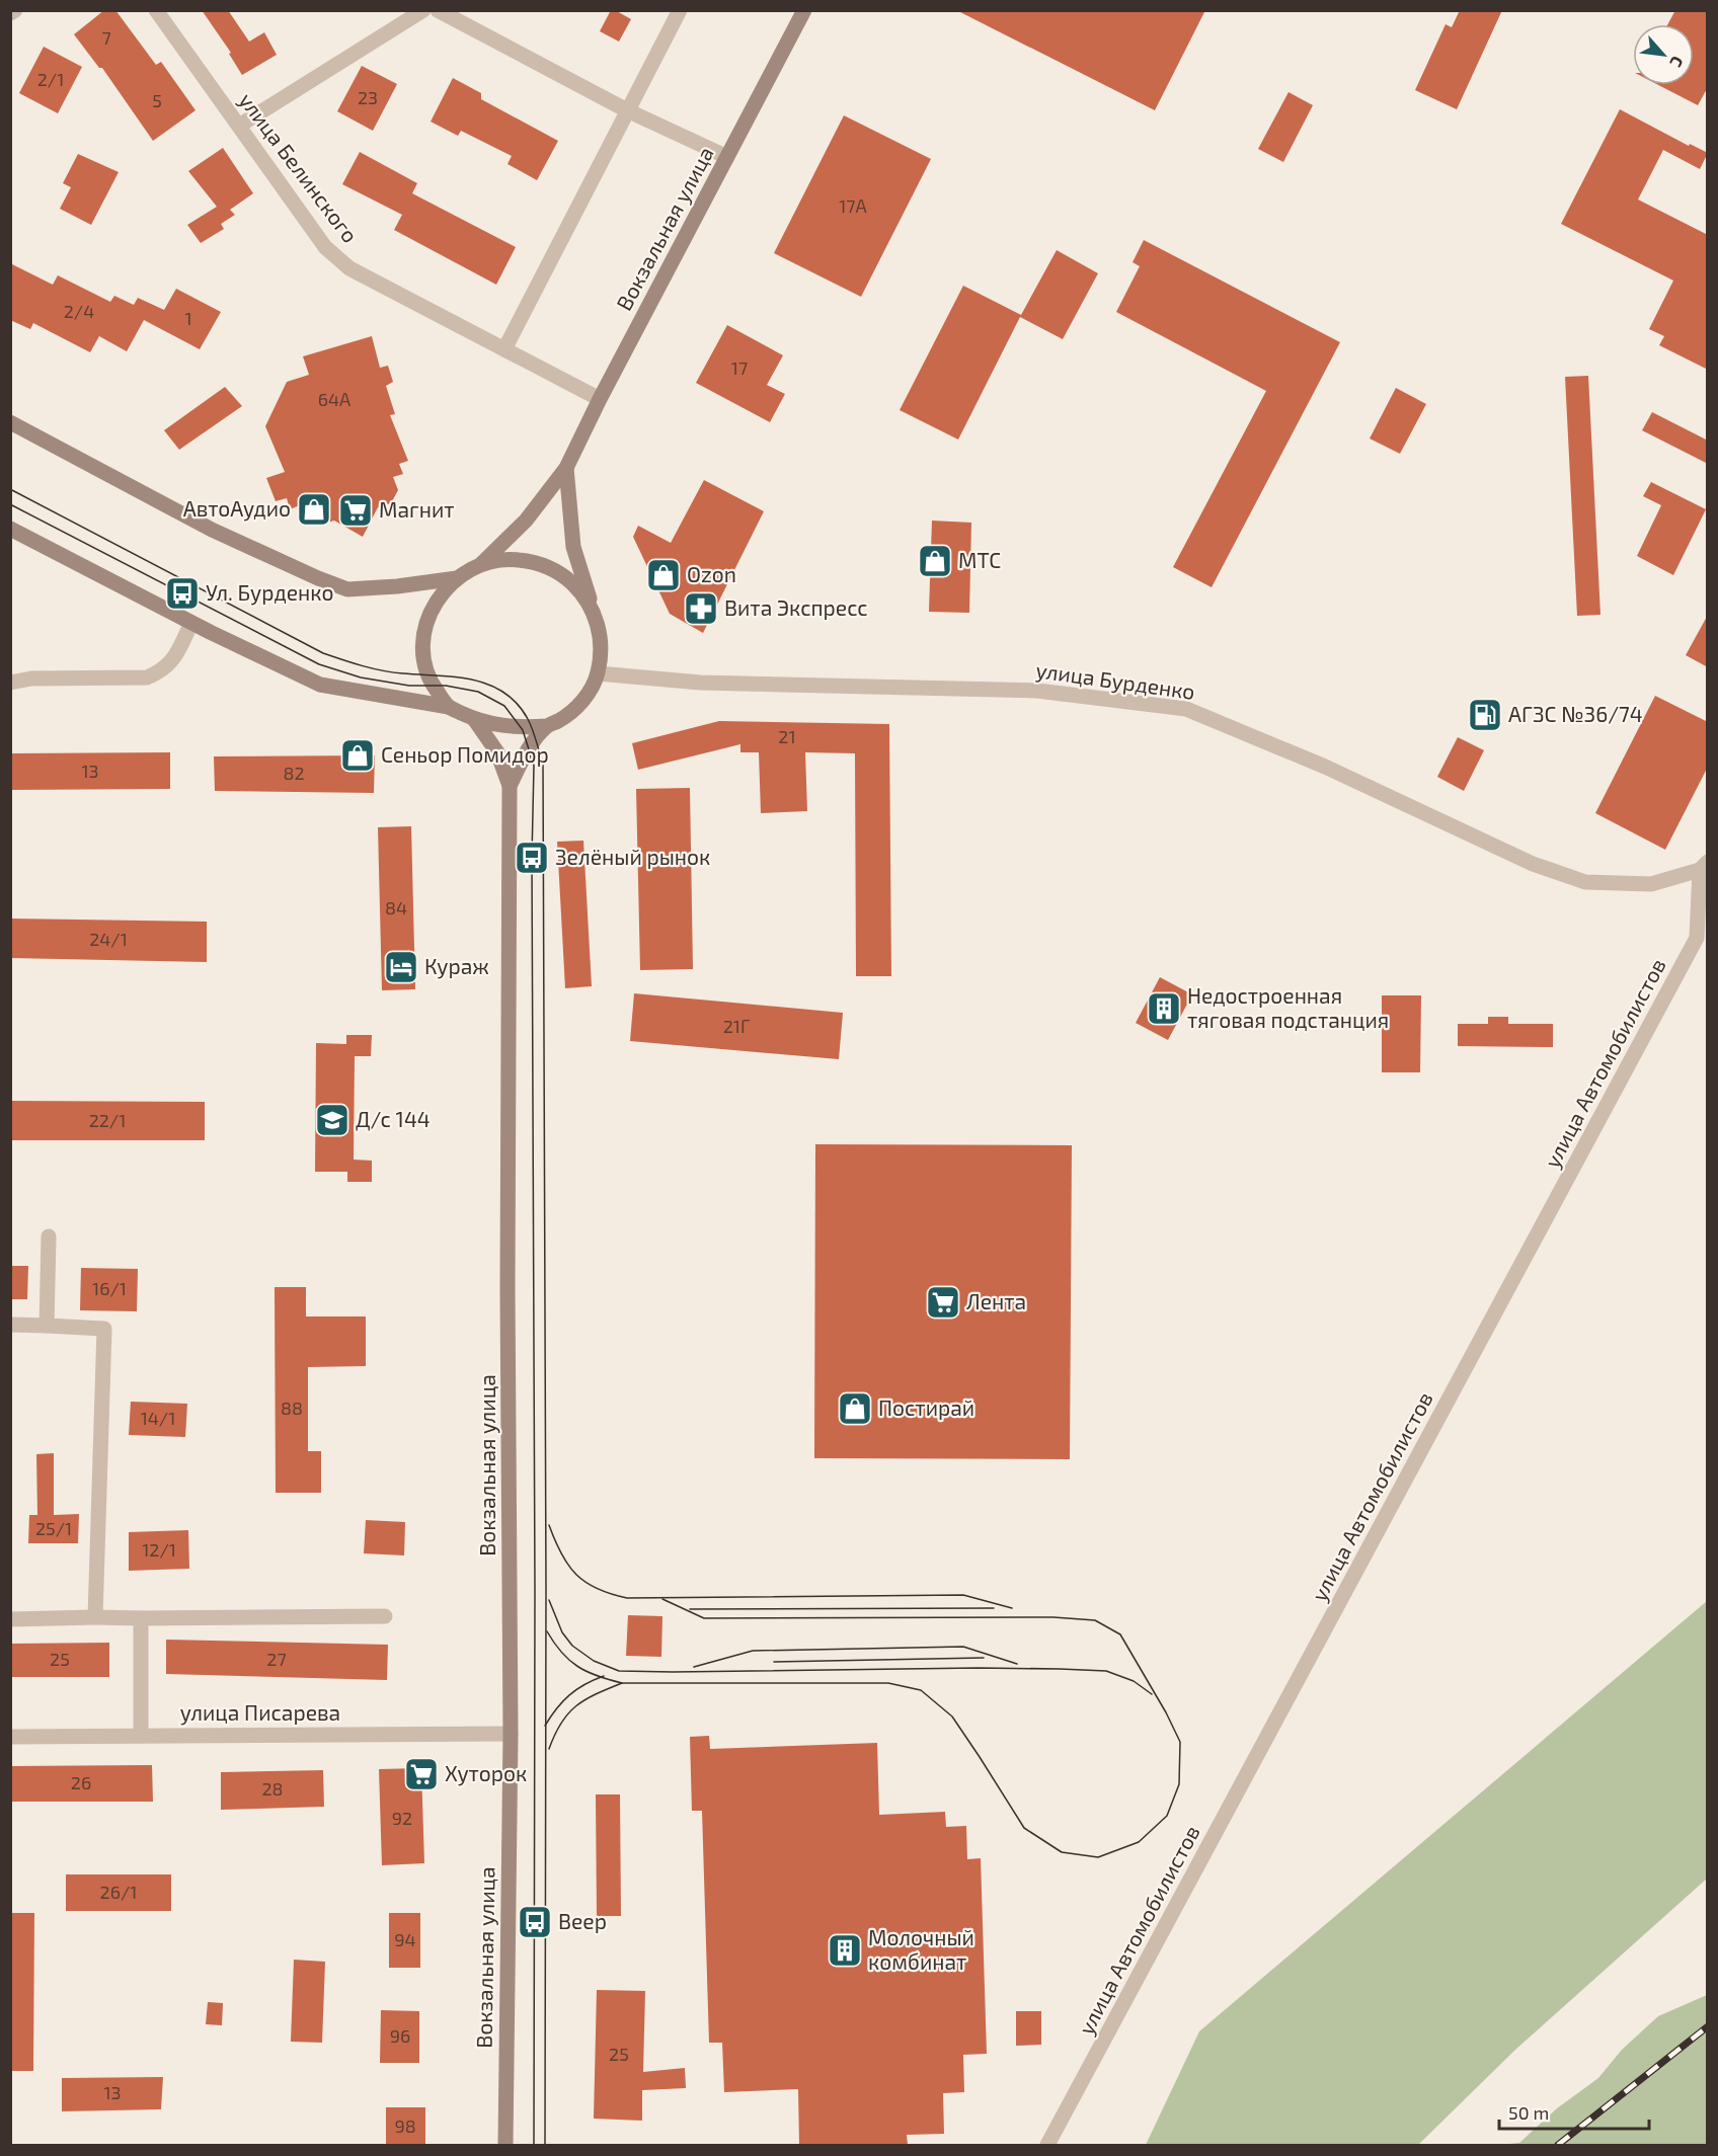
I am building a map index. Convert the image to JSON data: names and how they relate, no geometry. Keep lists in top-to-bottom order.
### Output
{
  "streets": {
    "main road": ["Вокзальная улица"],
    "street": [
      "улица Белинского",
      "улица Бурденко",
      "улица Автомобилистов",
      "улица Писарева"
    ]
  },
  "crossings": [
    ["улица Белинского", "Вокзальная улица"],
    ["Вокзальная улица", "улица Бурденко"],
    ["Вокзальная улица", "улица Писарева"],
    ["улица Бурденко", "улица Автомобилистов"]
  ],
  "places": {
    "shop": [
      "АвтоАудио",
      "МТС",
      "Ozon",
      "Сеньор Помидор",
      "Постирай"
    ],
    "supermarket": ["Магнит", "Лента", "Хуторок"],
    "bus stop": ["Ул. Бурденко", "Зелёный рынок", "Веер"],
    "pharmacy": ["Вита Экспресс"],
    "fuel station": ["АГЗС №36/74"],
    "hotel": ["Кураж"],
    "building": ["Недостроенная тяговая подстанция", "Молочный комбинат"],
    "school or university": ["Д/с 144"]
  },
  "house_numbers": [
    "7",
    "2/1",
    "23",
    "5",
    "17А",
    "2/4",
    "1",
    "17",
    "64А",
    "21",
    "13",
    "82",
    "84",
    "24/1",
    "21Г",
    "22/1",
    "16/1",
    "88",
    "14/1",
    "25/1",
    "12/1",
    "25",
    "27",
    "26",
    "28",
    "92",
    "26/1",
    "94",
    "96",
    "25",
    "13",
    "98"
  ],
  "scale_bar": "50 m",
  "north": "bottom right"
}
